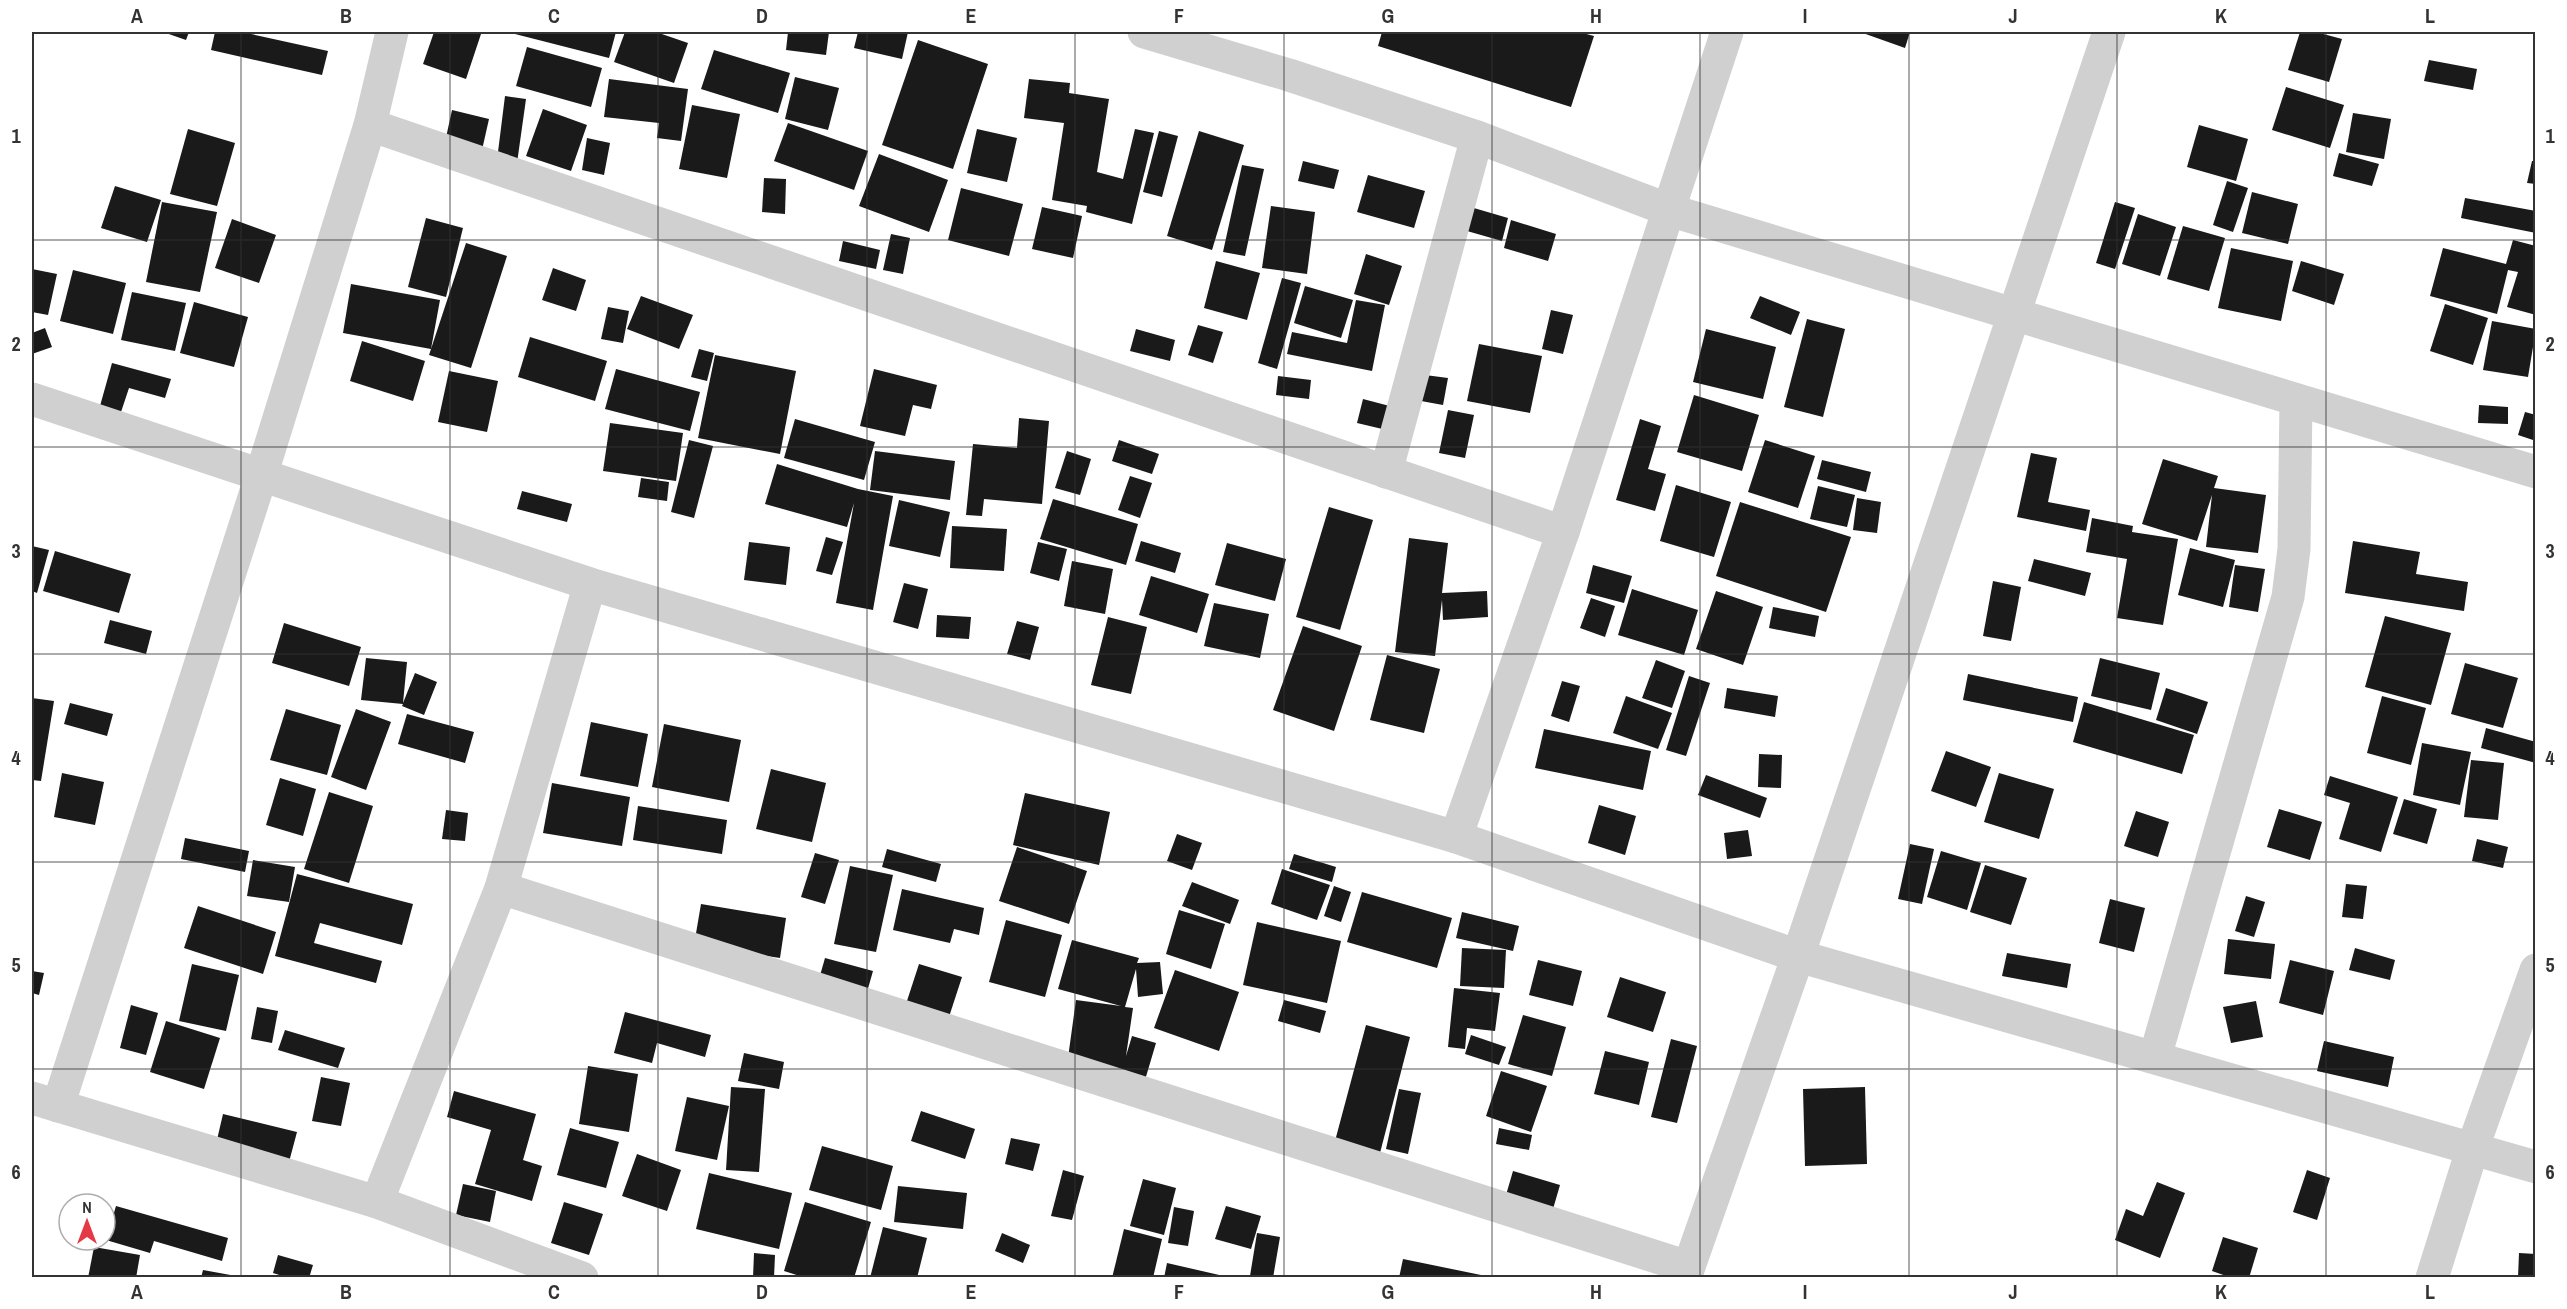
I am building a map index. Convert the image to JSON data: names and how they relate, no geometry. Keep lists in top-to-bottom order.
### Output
{
  "north": "top",
  "grid": {
    "columns": [
      "A",
      "B",
      "C",
      "D",
      "E",
      "F",
      "G",
      "H",
      "I",
      "J",
      "K",
      "L"
    ],
    "rows": [
      "1",
      "2",
      "3",
      "4",
      "5",
      "6"
    ]
  }
}
